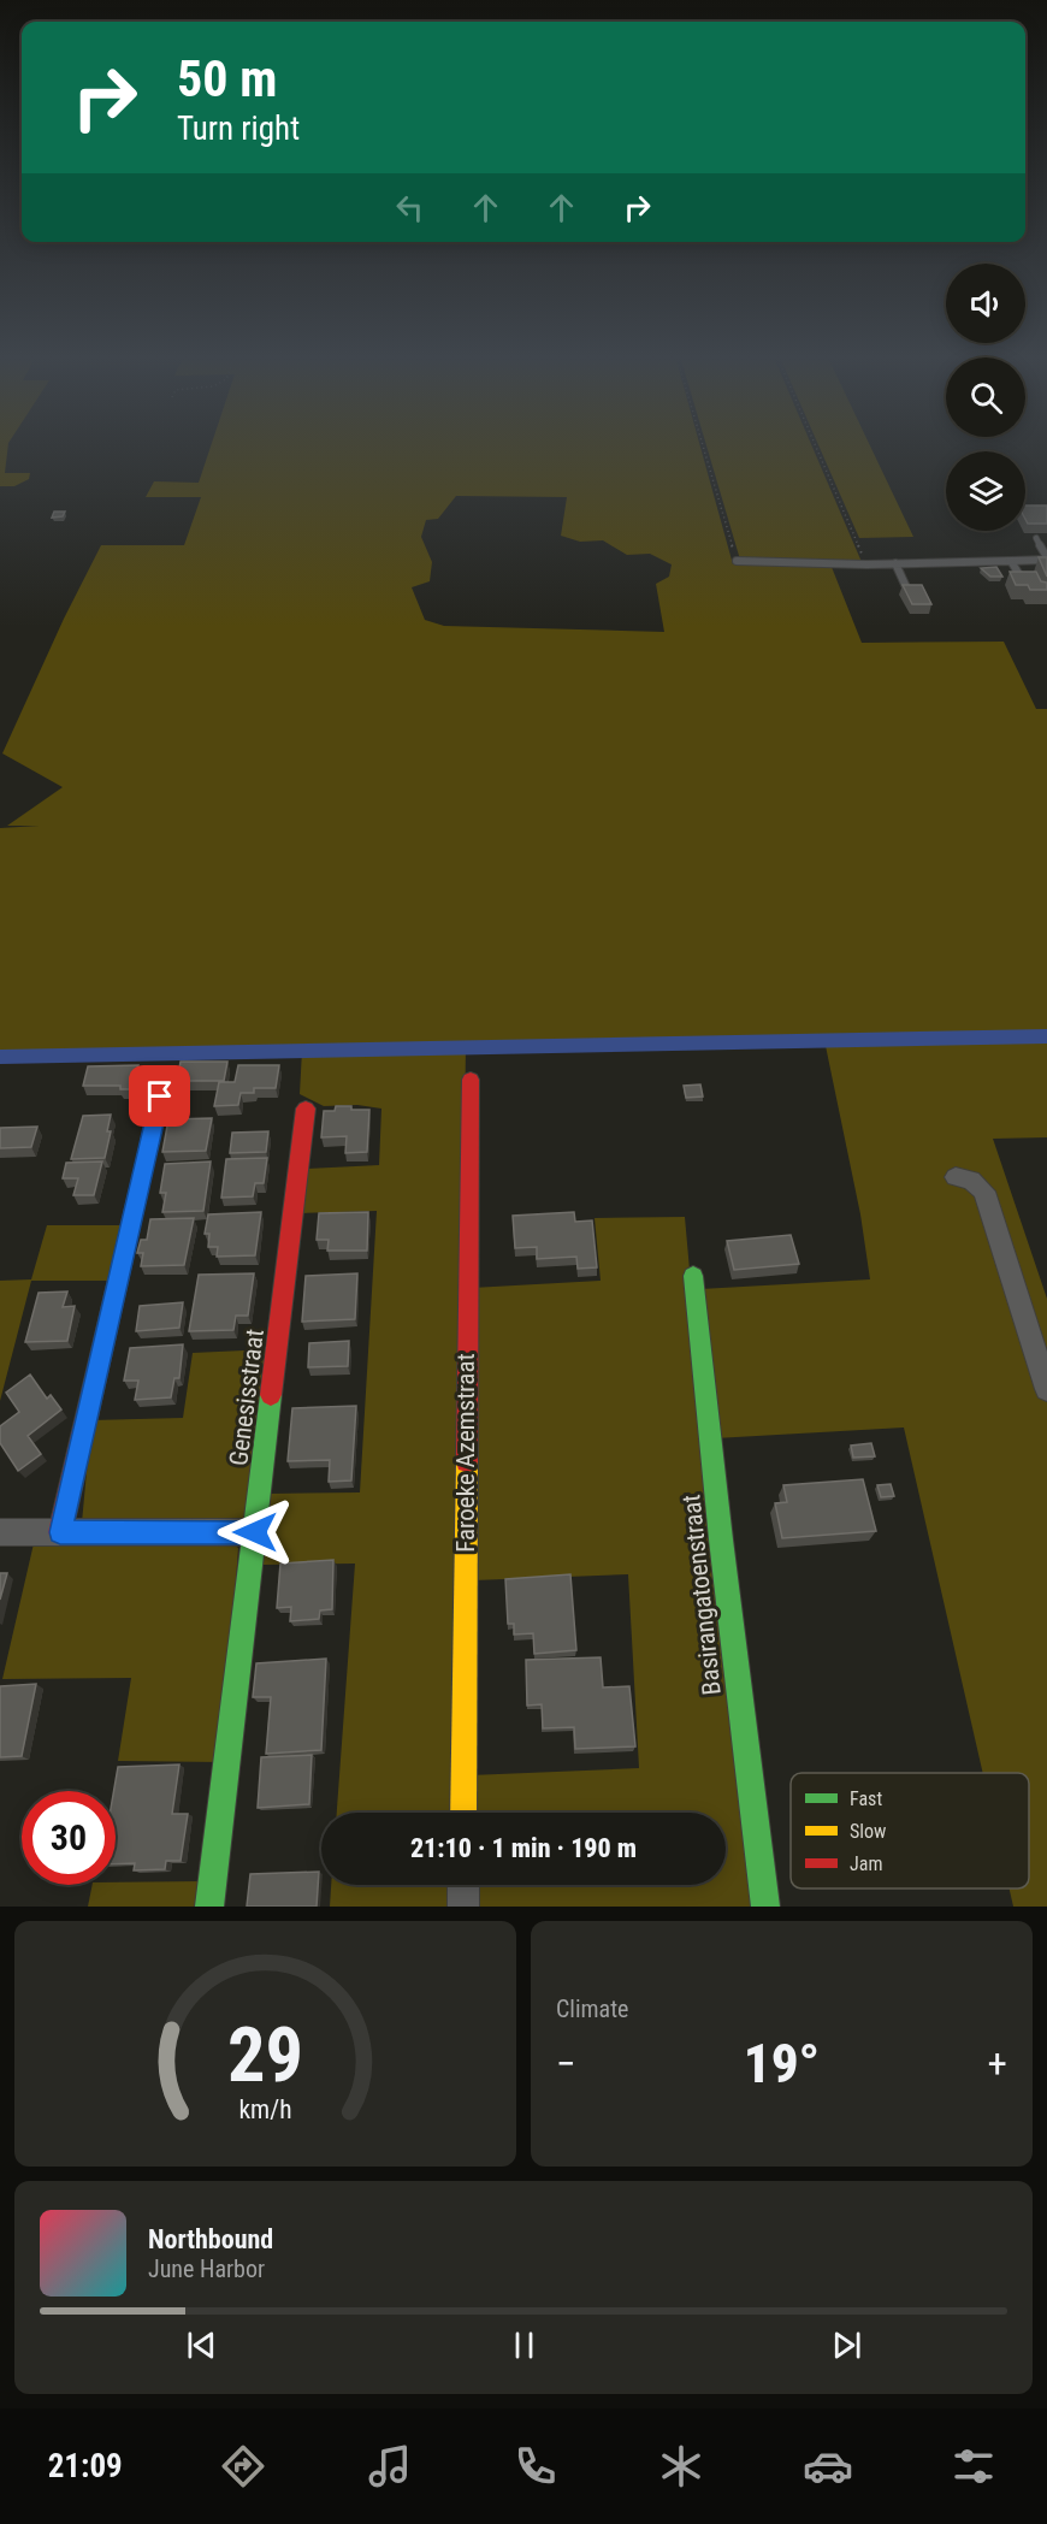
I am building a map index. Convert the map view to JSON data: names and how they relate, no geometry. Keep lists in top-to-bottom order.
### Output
{
  "streets": {
    "street": ["Genesisstraat", "Faroeke Azemstraat", "Basirangatoenstraat"]
  },
  "legend": ["Fast", "Slow", "Jam"],
  "page": {
    "turn": ["50 m", "Turn right"],
    "limit": "30",
    "trip": "21:10 · 1 min · 190 m",
    "tile": "Climate",
    "heat": ["−", "19°", "+"],
    "song": ["Northbound", "June Harbor"],
    "tabs": "21:09",
    "gauge": ["29", "km/h"]
  }
}
